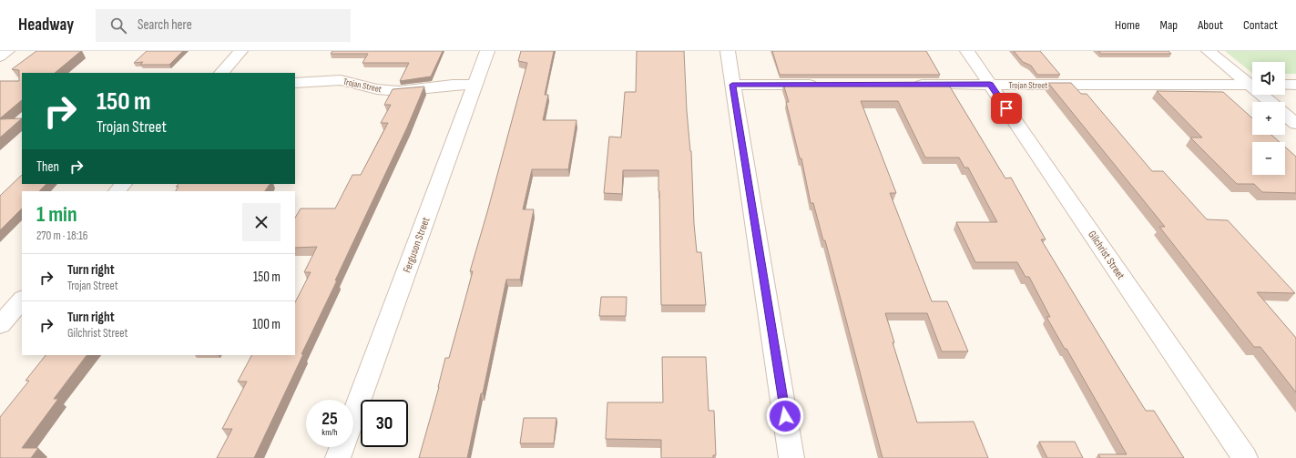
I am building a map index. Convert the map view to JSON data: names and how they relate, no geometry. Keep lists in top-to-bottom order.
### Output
{
  "streets": {
    "street": ["Trojan Street", "Ferguson Street", "Gilchrist Street"]
  },
  "crossings": [
    ["Trojan Street", "Ferguson Street"],
    ["Trojan Street", "Gilchrist Street"]
  ],
  "page": {
    "header": "Headway",
    "search": "Search here",
    "nav": [
      "Home",
      "Map",
      "About",
      "Contact"
    ],
    "map_buttons": ["+", "−"],
    "turn": ["150 m", "Trojan Street"],
    "then": "Then",
    "heading": ["1 min", "270 m · 18:16"],
    "list": [
      {
        "name": "Turn right",
        "note": "Trojan Street",
        "value": "150 m"
      },
      {
        "name": "Turn right",
        "note": "Gilchrist Street",
        "value": "100 m"
      }
    ],
    "speed": "25 km/h",
    "limit": "30"
  }
}
